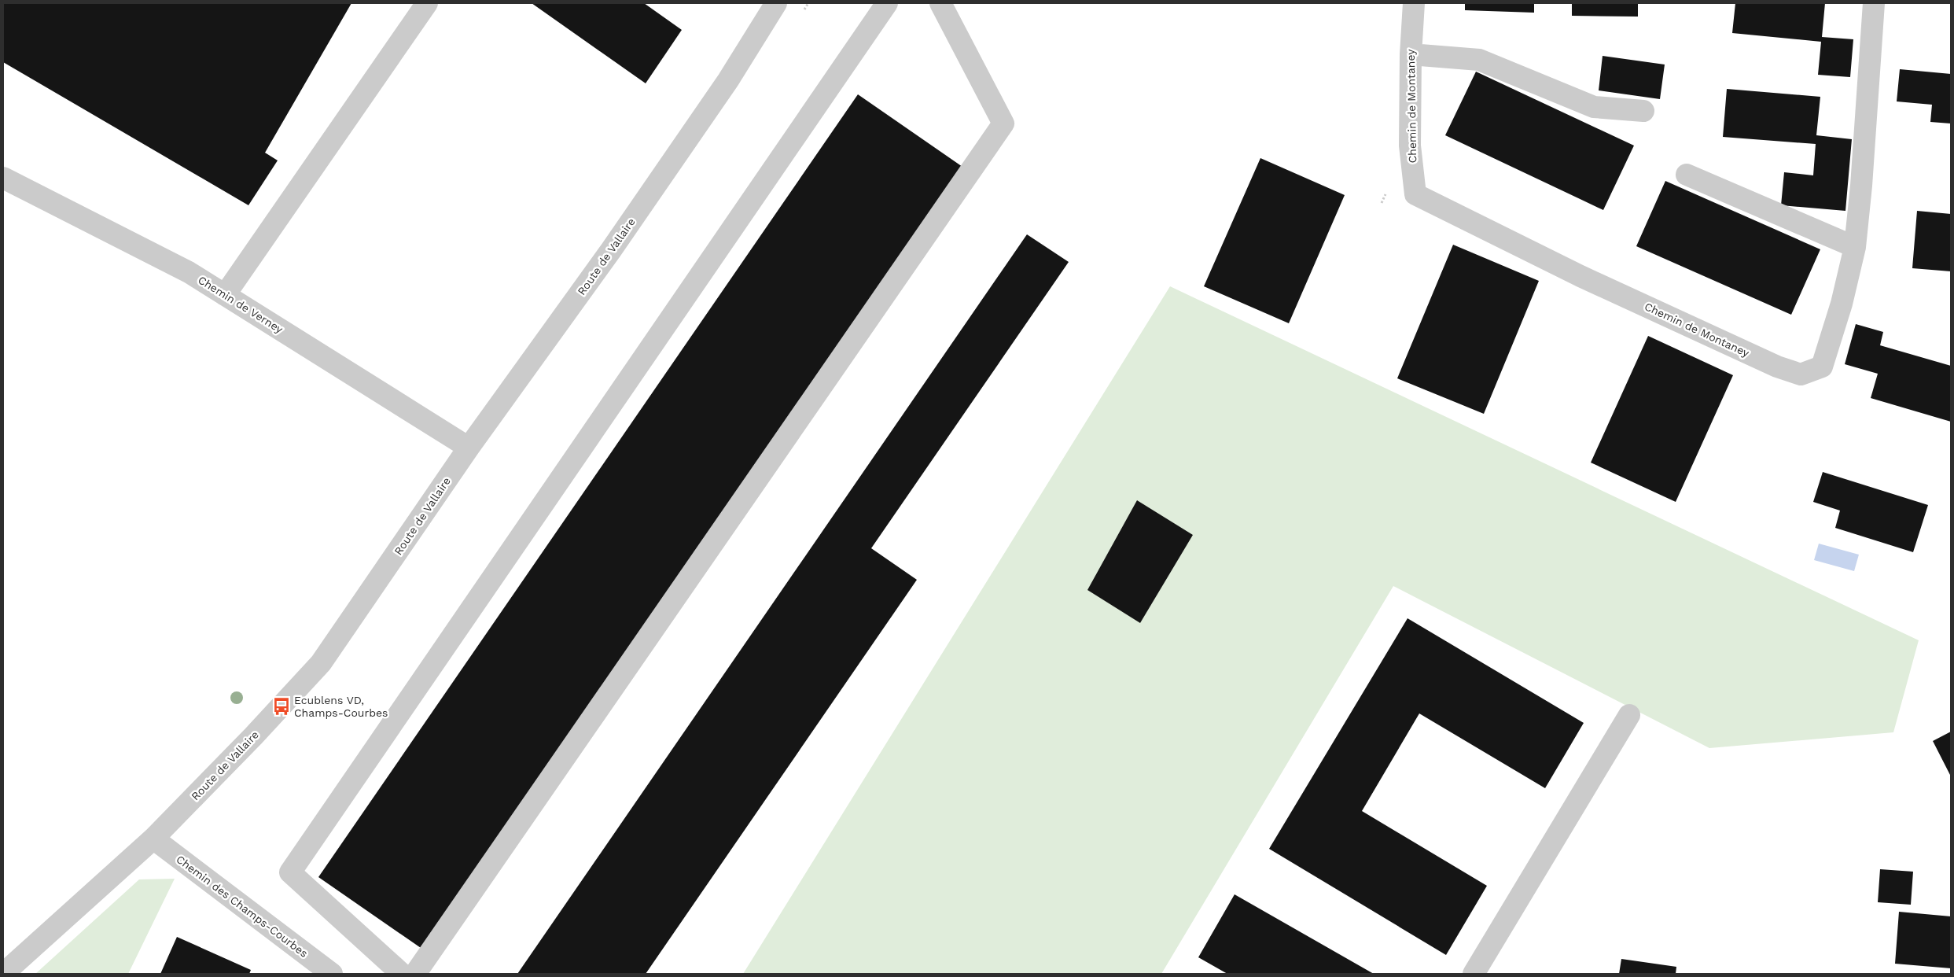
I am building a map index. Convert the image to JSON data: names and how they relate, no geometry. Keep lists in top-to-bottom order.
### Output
{
  "streets": {
    "street": [
      "Chemin de Montaney",
      "Route de Vallaire",
      "Chemin de Verney",
      "Chemin des Champs-Courbes"
    ]
  },
  "crossings": [
    ["Route de Vallaire", "Chemin de Verney"],
    ["Route de Vallaire", "Chemin des Champs-Courbes"]
  ],
  "places": {
    "bus stop": ["Ecublens VD, Champs-Courbes"]
  }
}
